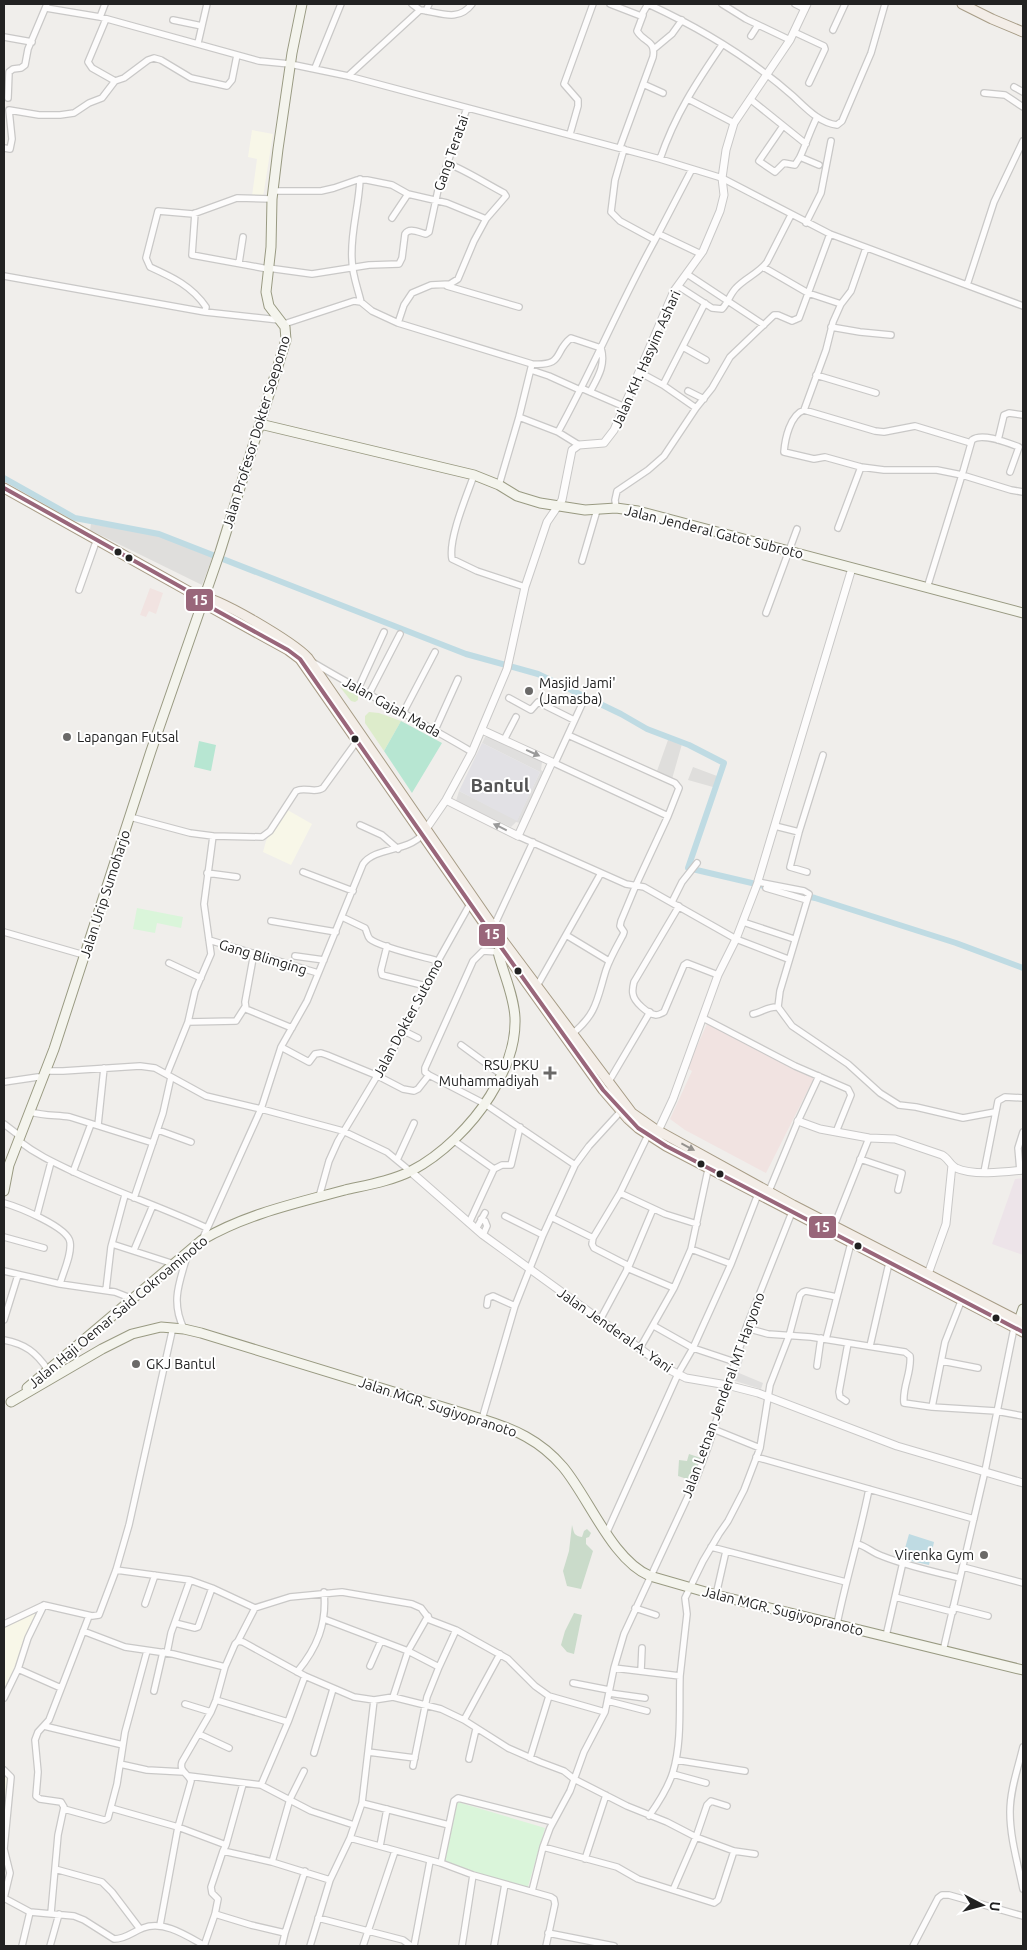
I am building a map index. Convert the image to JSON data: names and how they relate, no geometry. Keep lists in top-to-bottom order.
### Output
{
  "streets": {
    "main road": [
      "Jalan Profesor Dokter Soepomo",
      "Jalan Jenderal Gatot Subroto",
      "Jalan Urip Sumoharjo",
      "Jalan Haji Oemar Said Cokroaminoto",
      "Jalan MGR. Sugiyopranoto"
    ],
    "street": [
      "Gang Teratai",
      "Jalan KH. Hasyim Ashari",
      "Jalan Gajah Mada",
      "Gang Blimging",
      "Jalan Dokter Sutomo",
      "Jalan Jenderal A. Yani",
      "Jalan Letnan Jenderal MT Haryono"
    ]
  },
  "crossings": [
    ["Jalan Profesor Dokter Soepomo", "Jalan Jenderal Gatot Subroto"],
    ["Jalan Profesor Dokter Soepomo", "Jalan Urip Sumoharjo"],
    ["Jalan Dokter Sutomo", "Jalan Haji Oemar Said Cokroaminoto"],
    ["Jalan Haji Oemar Said Cokroaminoto", "Jalan Jenderal A. Yani"],
    ["Jalan Haji Oemar Said Cokroaminoto", "Jalan MGR. Sugiyopranoto"],
    ["Jalan Jenderal A. Yani", "Jalan Letnan Jenderal MT Haryono"],
    ["Jalan Letnan Jenderal MT Haryono", "Jalan MGR. Sugiyopranoto"]
  ],
  "districts": ["Bantul"],
  "places": {
    "other": [
      "Masjid Jami' (Jamasba)",
      "Lapangan Futsal",
      "GKJ Bantul",
      "Virenka Gym"
    ],
    "health": ["RSU PKU Muhammadiyah"]
  },
  "lines": ["transit line 15"],
  "north": "right"
}
